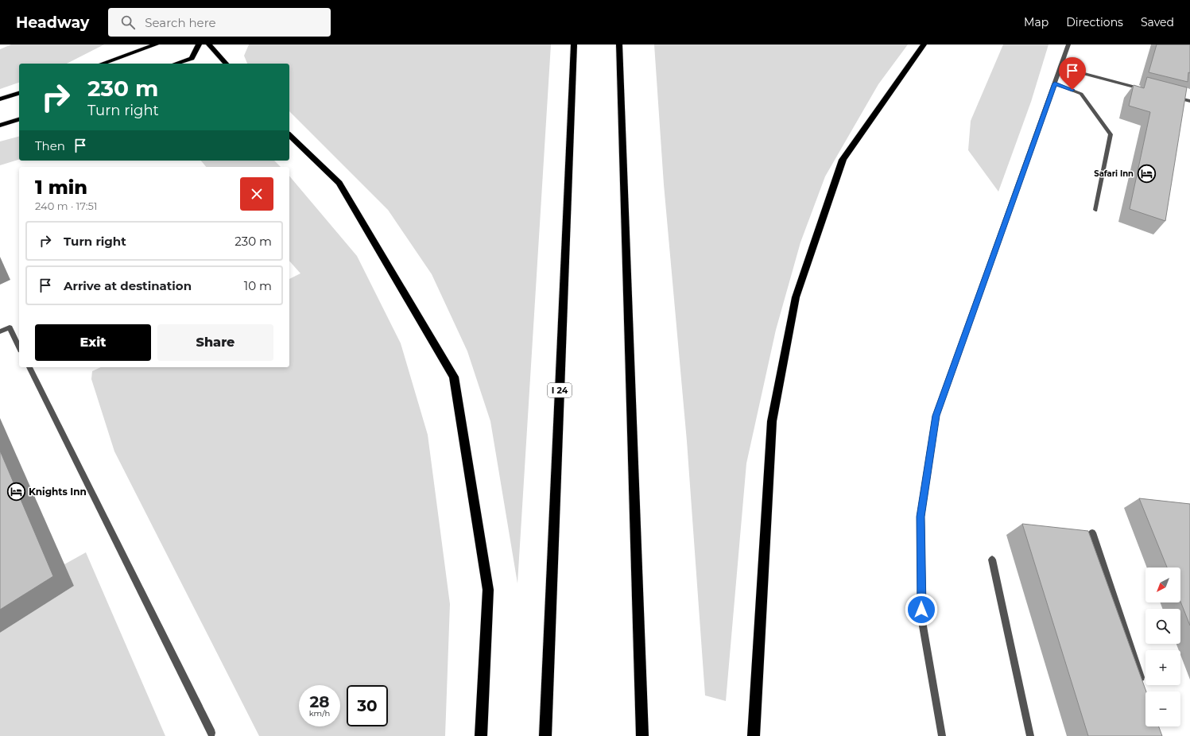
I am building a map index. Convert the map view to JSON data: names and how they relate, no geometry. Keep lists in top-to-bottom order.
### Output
{
  "streets": {
    "highway": ["I 24"]
  },
  "places": {
    "hotel": ["Safari Inn", "Knights Inn"]
  },
  "north": "bottom left",
  "page": {
    "header": "Headway",
    "search": "Search here",
    "nav": ["Map", "Directions", "Saved"],
    "turn": ["230 m", "Turn right"],
    "then": "Then",
    "heading": ["1 min", "240 m · 17:51"],
    "list": [
      {
        "name": "Turn right",
        "value": "230 m"
      },
      {
        "name": "Arrive at destination",
        "value": "10 m"
      }
    ],
    "buttons": ["Exit", "Share"],
    "map_buttons": ["+", "−"],
    "speed": "28 km/h",
    "limit": "30"
  }
}
